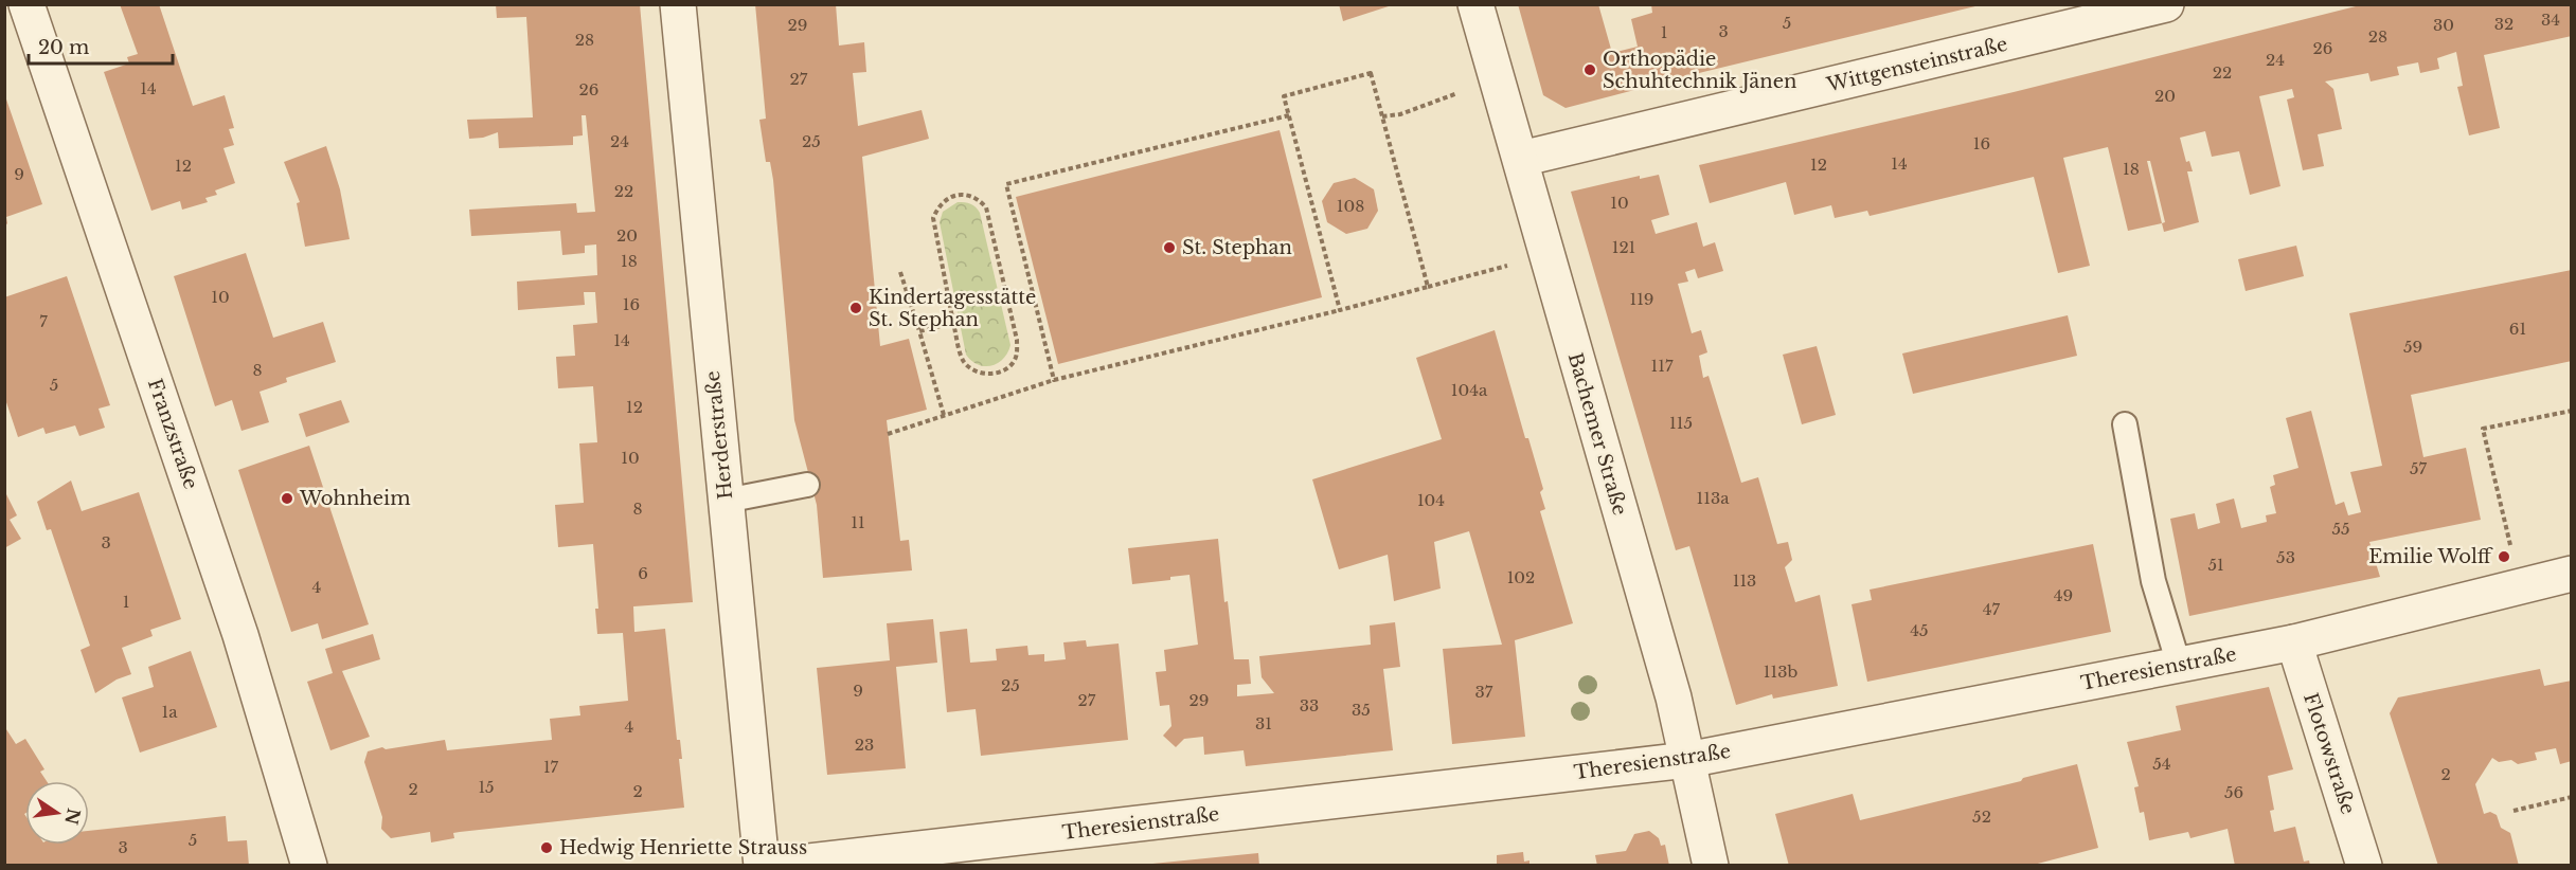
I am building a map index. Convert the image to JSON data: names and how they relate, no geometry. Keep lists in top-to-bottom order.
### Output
{
  "streets": {
    "street": [
      "Wittgensteinstraße",
      "Franzstraße",
      "Bachemer Straße",
      "Herderstraße",
      "Theresienstraße",
      "Flotowstraße"
    ]
  },
  "crossings": [
    ["Wittgensteinstraße", "Bachemer Straße"],
    ["Bachemer Straße", "Theresienstraße"],
    ["Theresienstraße", "Flotowstraße"]
  ],
  "places": [
    "Orthopädie Schuhtechnik Jänen",
    "St. Stephan",
    "Kindertagesstätte St. Stephan",
    "Wohnheim",
    "Emilie Wolff",
    "Hedwig Henriette Strauss"
  ],
  "house_numbers": [
    "34",
    "5",
    "32",
    "29",
    "30",
    "3",
    "1",
    "28",
    "28",
    "26",
    "24",
    "22",
    "27",
    "14",
    "26",
    "20",
    "24",
    "25",
    "16",
    "14",
    "12",
    "12",
    "18",
    "9",
    "22",
    "10",
    "108",
    "20",
    "121",
    "18",
    "10",
    "119",
    "16",
    "7",
    "61",
    "14",
    "59",
    "117",
    "8",
    "5",
    "104a",
    "12",
    "115",
    "10",
    "57",
    "113a",
    "104",
    "8",
    "11",
    "55",
    "3",
    "53",
    "51",
    "6",
    "102",
    "113",
    "4",
    "49",
    "1",
    "47",
    "45",
    "113b",
    "25",
    "9",
    "37",
    "27",
    "29",
    "33",
    "35",
    "1a",
    "31",
    "4",
    "23",
    "54",
    "17",
    "2",
    "15",
    "2",
    "2",
    "56",
    "52",
    "5",
    "3"
  ],
  "scale_bar": "20 m",
  "north": "right"
}
